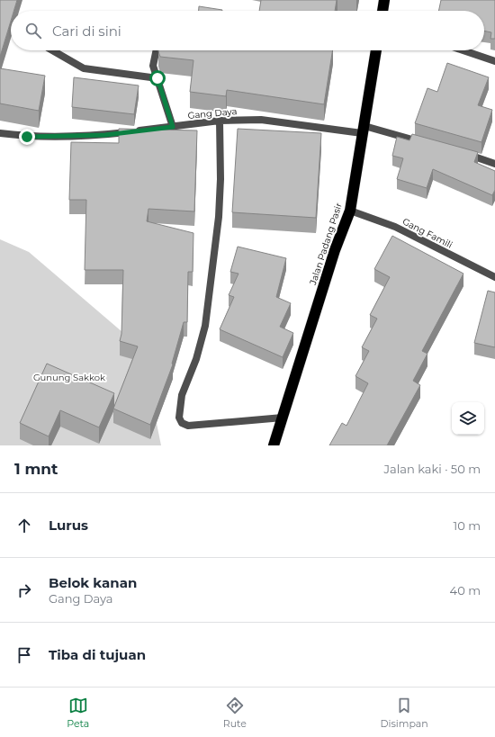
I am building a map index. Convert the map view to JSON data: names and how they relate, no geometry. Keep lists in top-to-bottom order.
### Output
{
  "streets": {
    "highway": ["Jalan Padang Pasir"],
    "street": ["Gang Daya", "Gang Famili"]
  },
  "crossings": [
    ["Gang Daya", "Jalan Padang Pasir"],
    ["Gang Famili", "Jalan Padang Pasir"]
  ],
  "parks": ["Gunung Sakkok"],
  "page": {
    "search": "Cari di sini",
    "heading": ["1 mnt", "Jalan kaki · 50 m"],
    "list": [
      ["Lurus", "10 m"],
      ["Belok kanan", "Gang Daya", "40 m"],
      "Tiba di tujuan"
    ],
    "nav": ["Peta", "Rute", "Disimpan"]
  }
}
